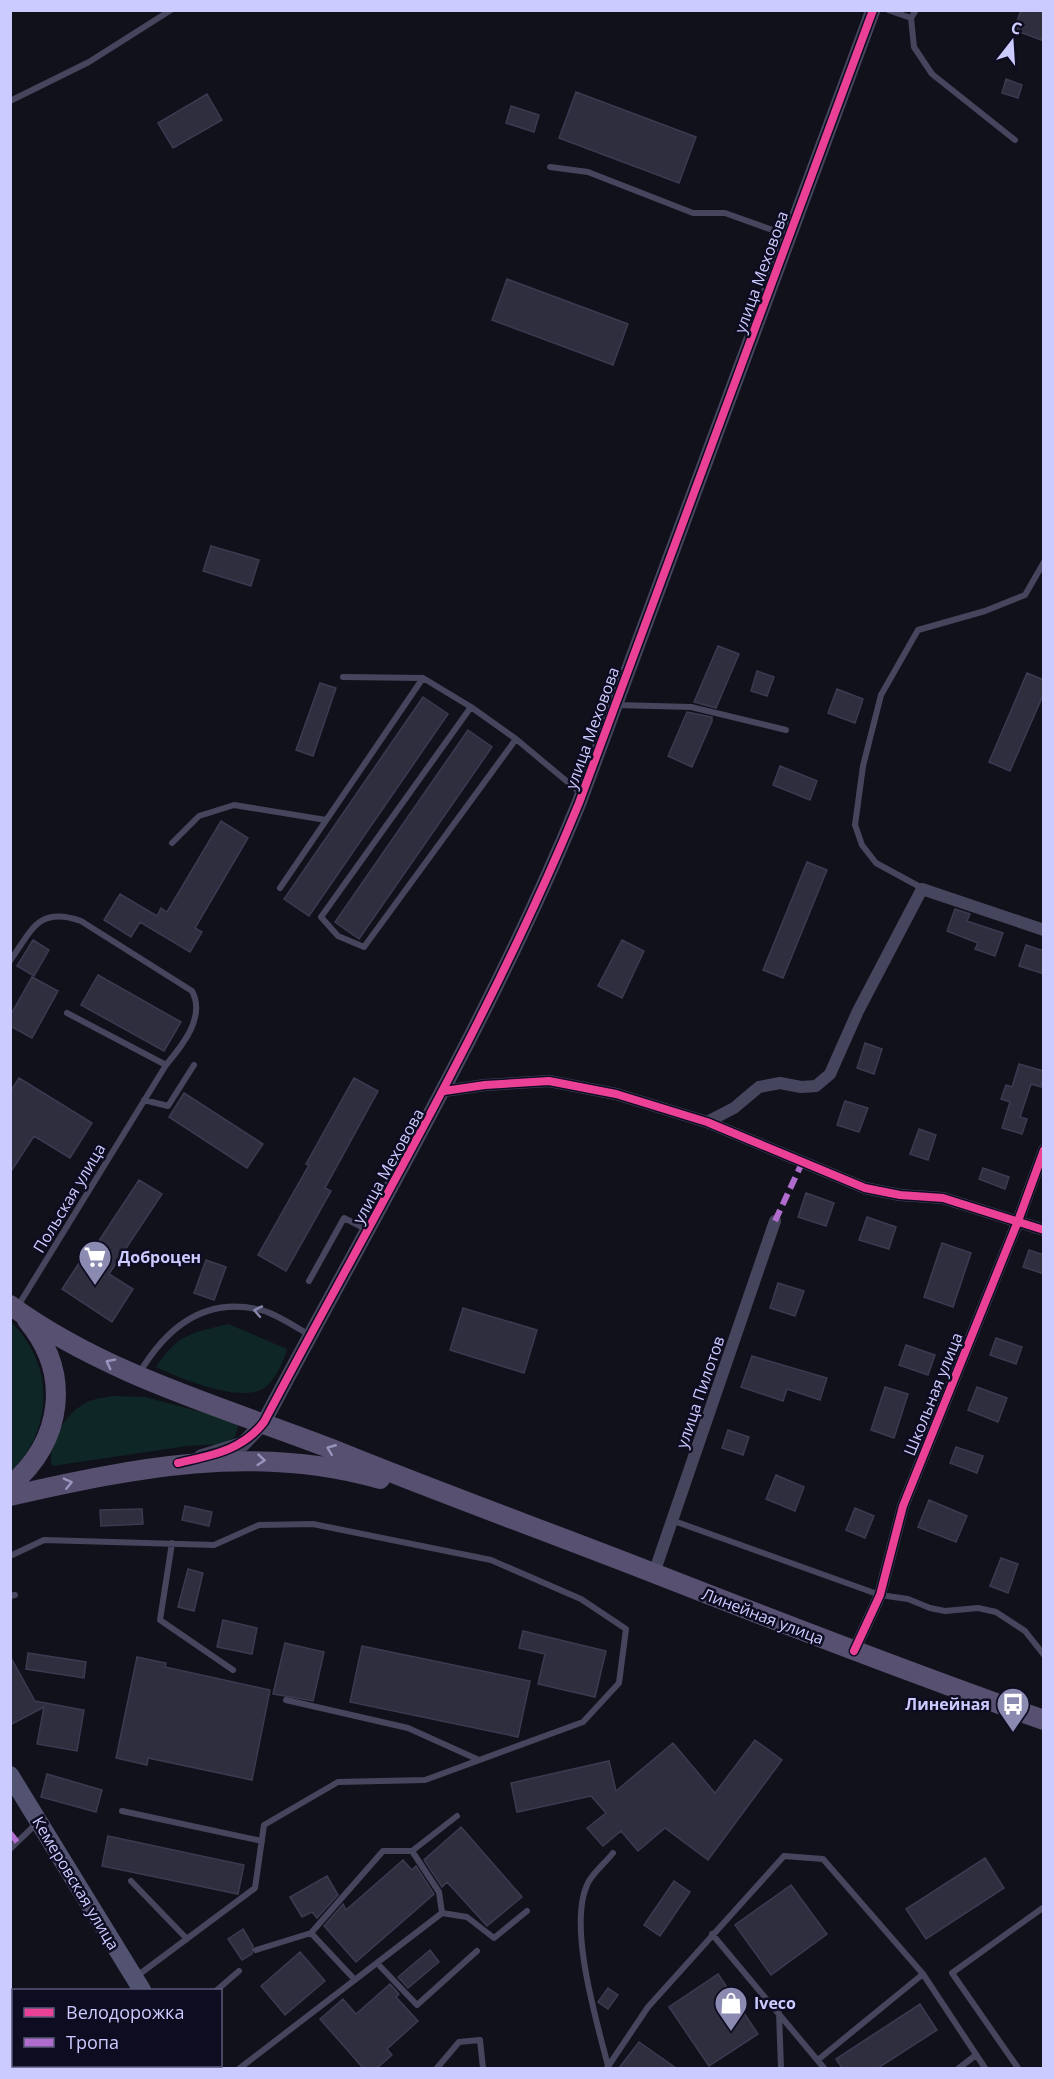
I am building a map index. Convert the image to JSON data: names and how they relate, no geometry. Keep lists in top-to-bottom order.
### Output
{
  "streets": {
    "main road": ["Линейная улица", "Кемеровская улица"],
    "street": ["улица Меховова", "улица Пилотов", "Школьная улица"],
    "lane": ["Польская улица"]
  },
  "crossings": [
    ["улица Пилотов", "Линейная улица"],
    ["Школьная улица", "Линейная улица"]
  ],
  "places": {
    "supermarket": ["Доброцен"],
    "bus stop": ["Линейная"],
    "shop": ["Iveco"]
  },
  "legend": ["Велодорожка", "Тропа"],
  "north": "top"
}
